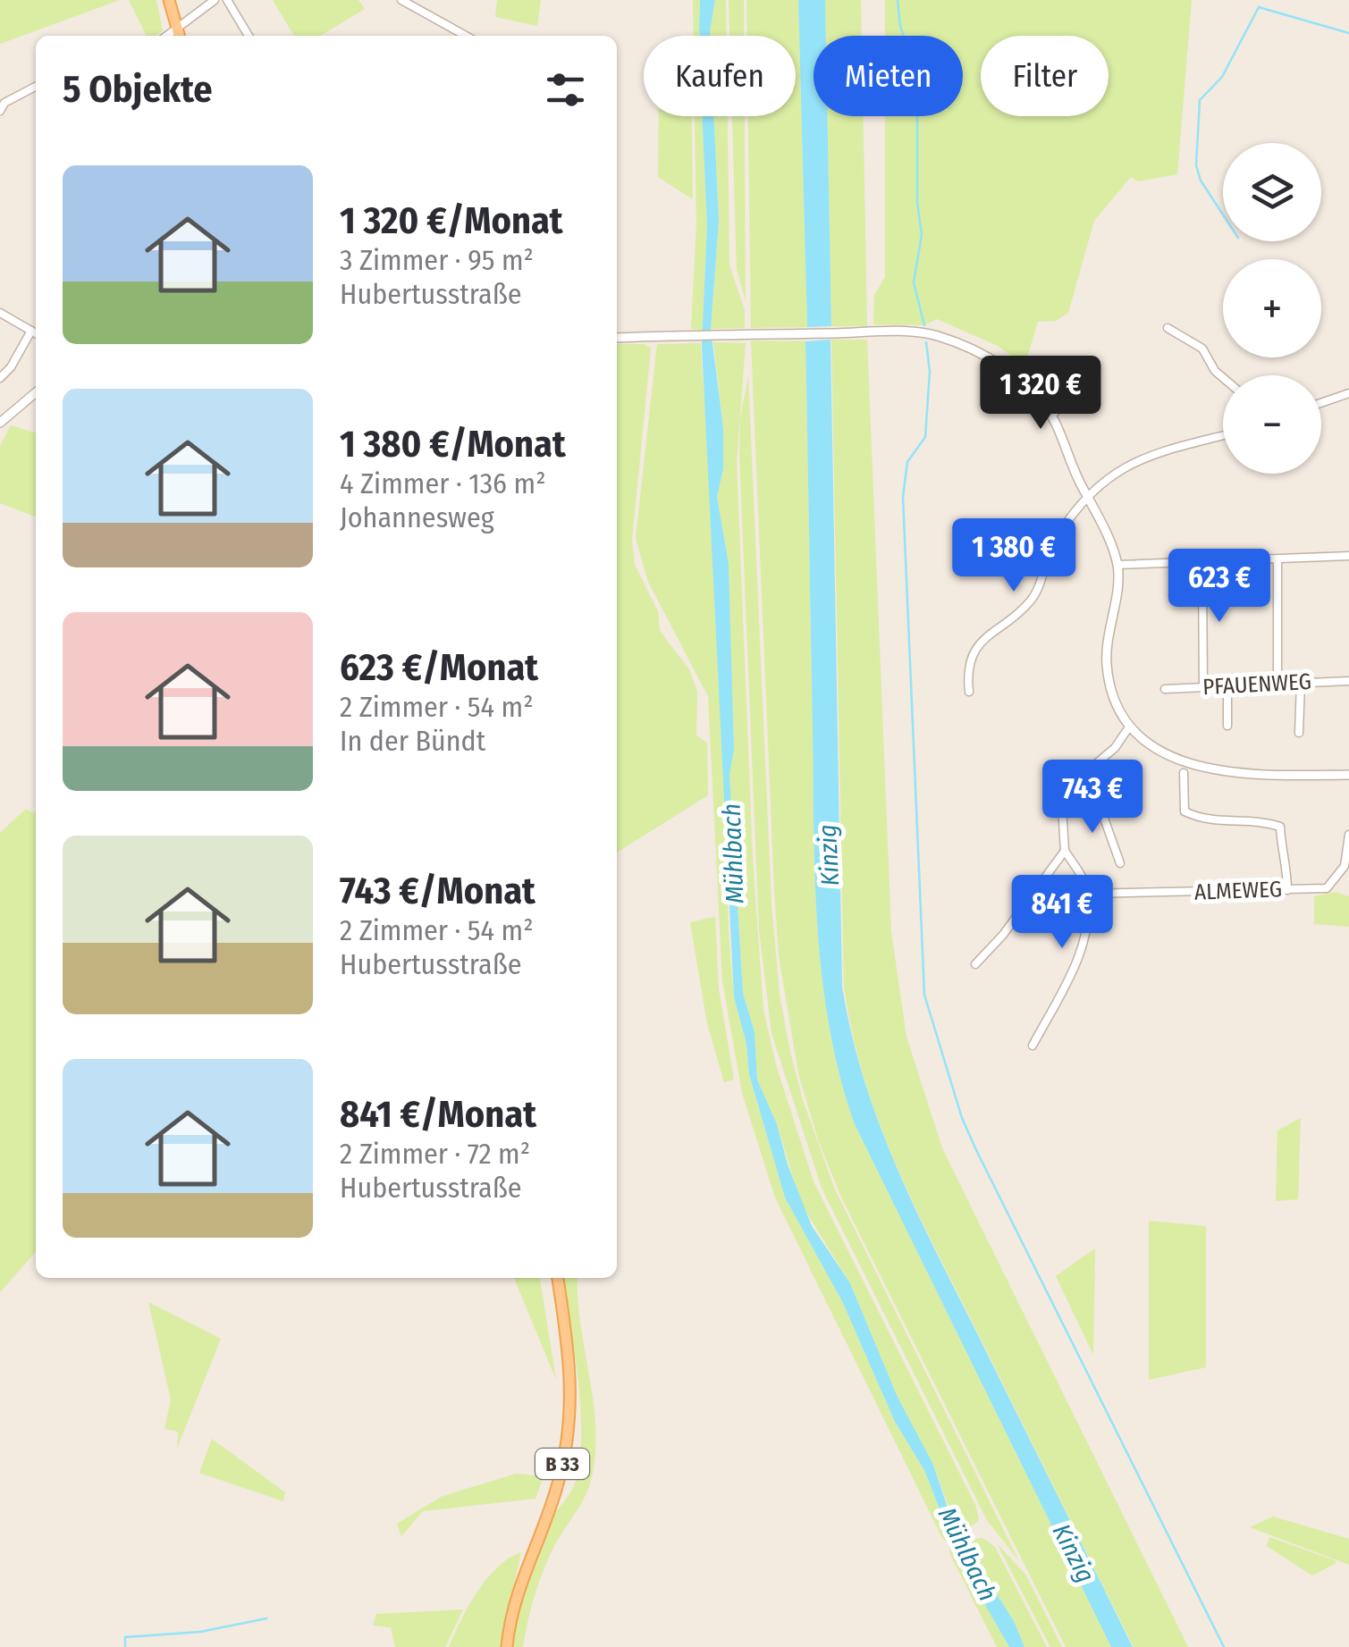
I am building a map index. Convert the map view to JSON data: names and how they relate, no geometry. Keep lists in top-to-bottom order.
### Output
{
  "streets": {
    "main road": ["B 33"],
    "street": ["PFAUENWEG", "ALMEWEG"]
  },
  "water": ["Mühlbach", "Kinzig"],
  "page": {
    "chip": ["Kaufen", "Mieten", "Filter"],
    "heading": "5 Objekte",
    "map_buttons": ["+", "−"],
    "list": [
      {
        "name": "1 320 €/Monat",
        "note": "3 Zimmer · 95 m² · Hubertusstraße"
      },
      {
        "name": "1 380 €/Monat",
        "note": "4 Zimmer · 136 m² · Johannesweg"
      },
      {
        "name": "623 €/Monat",
        "note": "2 Zimmer · 54 m² · In der Bündt"
      },
      {
        "name": "743 €/Monat",
        "note": "2 Zimmer · 54 m² · Hubertusstraße"
      },
      {
        "name": "841 €/Monat",
        "note": "2 Zimmer · 72 m² · Hubertusstraße"
      }
    ],
    "price": [
      "1 320 €",
      "1 380 €",
      "623 €",
      "743 €",
      "841 €"
    ]
  }
}
